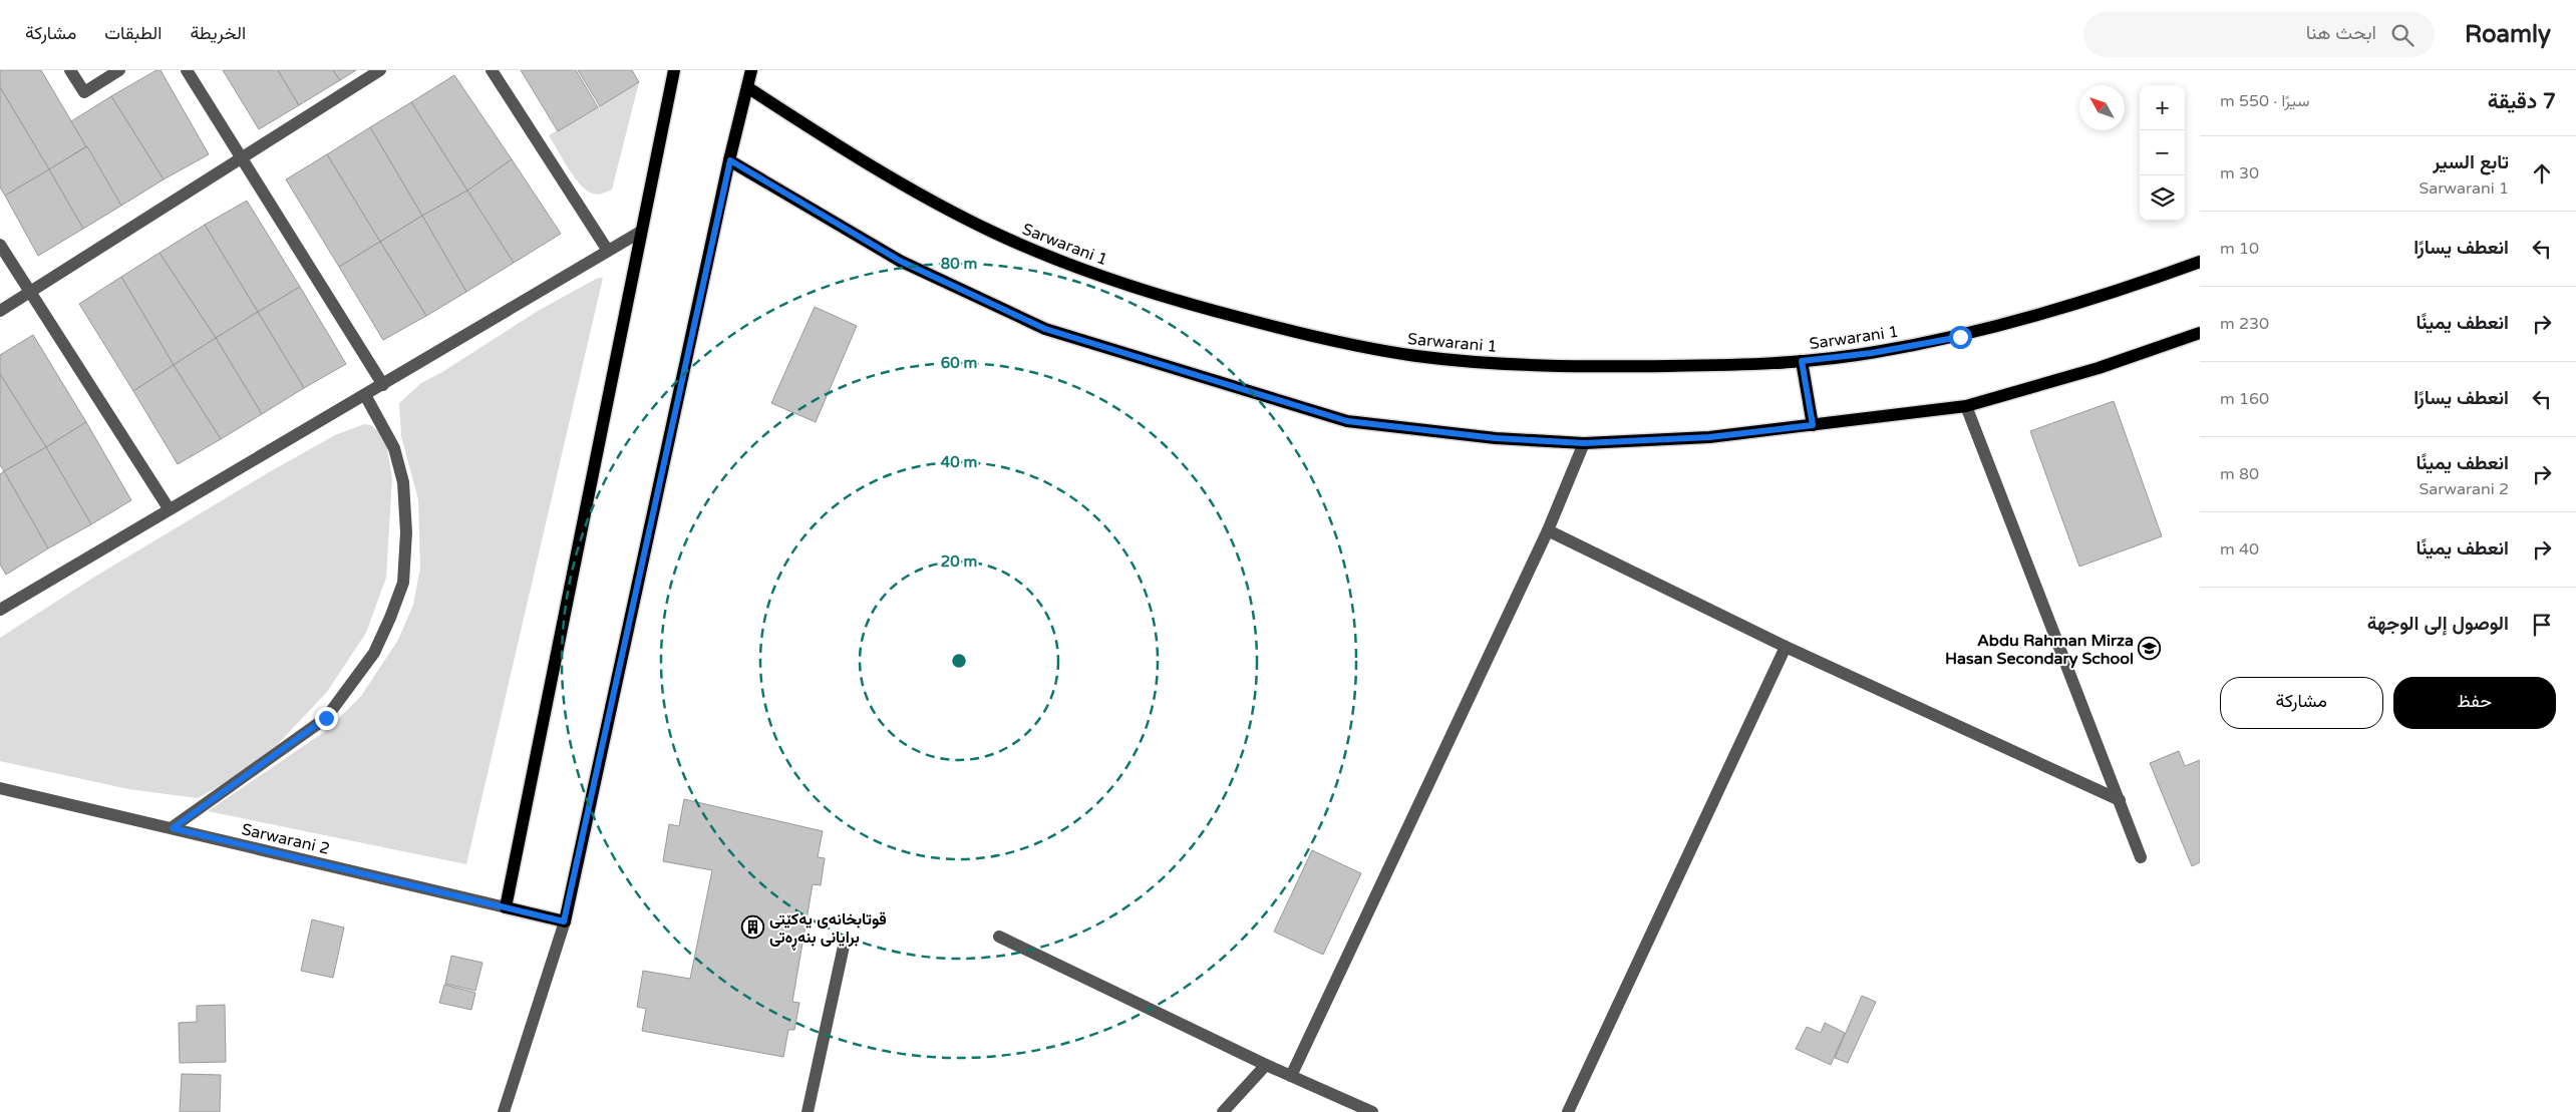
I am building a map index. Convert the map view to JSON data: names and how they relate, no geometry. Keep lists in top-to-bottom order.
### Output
{
  "streets": {
    "main road": ["Sarwarani 1", "Sarwarani 2"]
  },
  "places": {
    "school or university": ["Abdu Rahman Mirza Hasan Secondary School"],
    "building": ["قوتابخانەی یەکێتی برایانی بنەڕەتی"]
  },
  "north": "top left",
  "page": {
    "header": "Roamly",
    "search": "ابحث هنا",
    "nav": ["الخريطة", "الطبقات", "مشاركة"],
    "heading": ["7 دقيقة", "سيرًا · 550 m"],
    "map_buttons": ["+", "−"],
    "list": [
      ["تابع السير", "Sarwarani 1", "30 m"],
      ["انعطف يسارًا", "10 m"],
      ["انعطف يمينًا", "230 m"],
      ["انعطف يسارًا", "160 m"],
      ["انعطف يمينًا", "Sarwarani 2", "80 m"],
      ["انعطف يمينًا", "40 m"],
      "الوصول إلى الوجهة"
    ],
    "buttons": ["حفظ", "مشاركة"]
  },
  "rings": [
    "80 m",
    "60 m",
    "40 m",
    "20 m"
  ]
}
